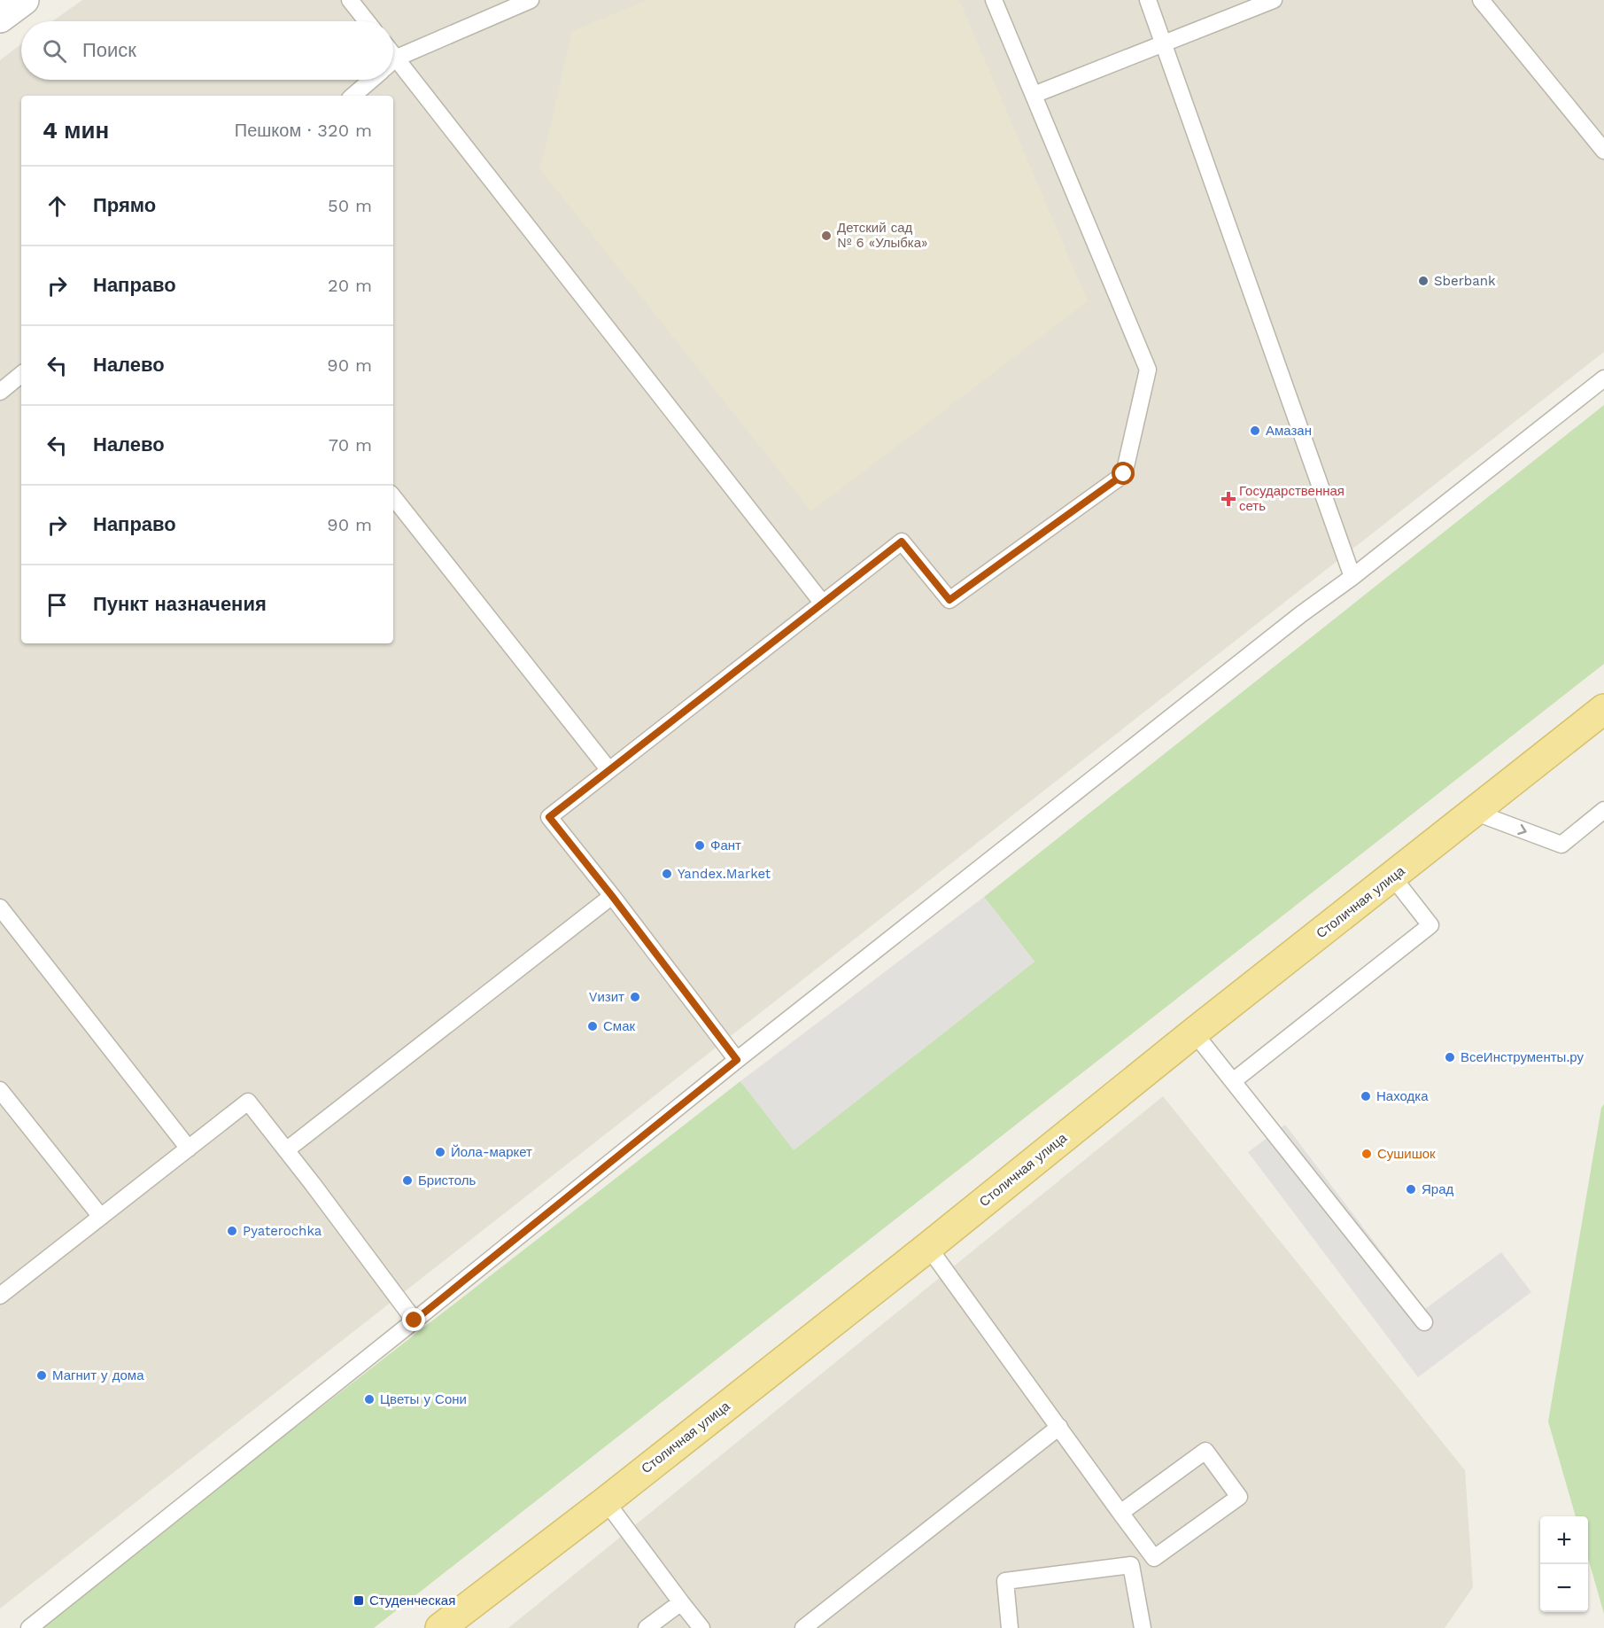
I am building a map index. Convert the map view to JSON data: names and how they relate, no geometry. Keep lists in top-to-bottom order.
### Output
{
  "streets": {
    "main road": ["Столичная улица"]
  },
  "places": {
    "other": [
      "Детский сад № 6 «Улыбка»",
      "Sberbank",
      "Амазан",
      "Фант",
      "Yandex.Market",
      "Vизит",
      "Смак",
      "ВсеИнструменты.ру",
      "Находка",
      "Йола-маркет",
      "Сушишок",
      "Бристоль",
      "Ярад",
      "Pyaterochka",
      "Магнит у дома",
      "Цветы у Сони"
    ],
    "health": ["Государственная сеть"],
    "transit": ["Студенческая"]
  },
  "page": {
    "search": "Поиск",
    "heading": ["4 мин", "Пешком · 320 m"],
    "list": [
      ["Прямо", "50 m"],
      ["Направо", "20 m"],
      ["Налево", "90 m"],
      ["Налево", "70 m"],
      ["Направо", "90 m"],
      "Пункт назначения"
    ],
    "map_buttons": ["+", "−"]
  }
}
